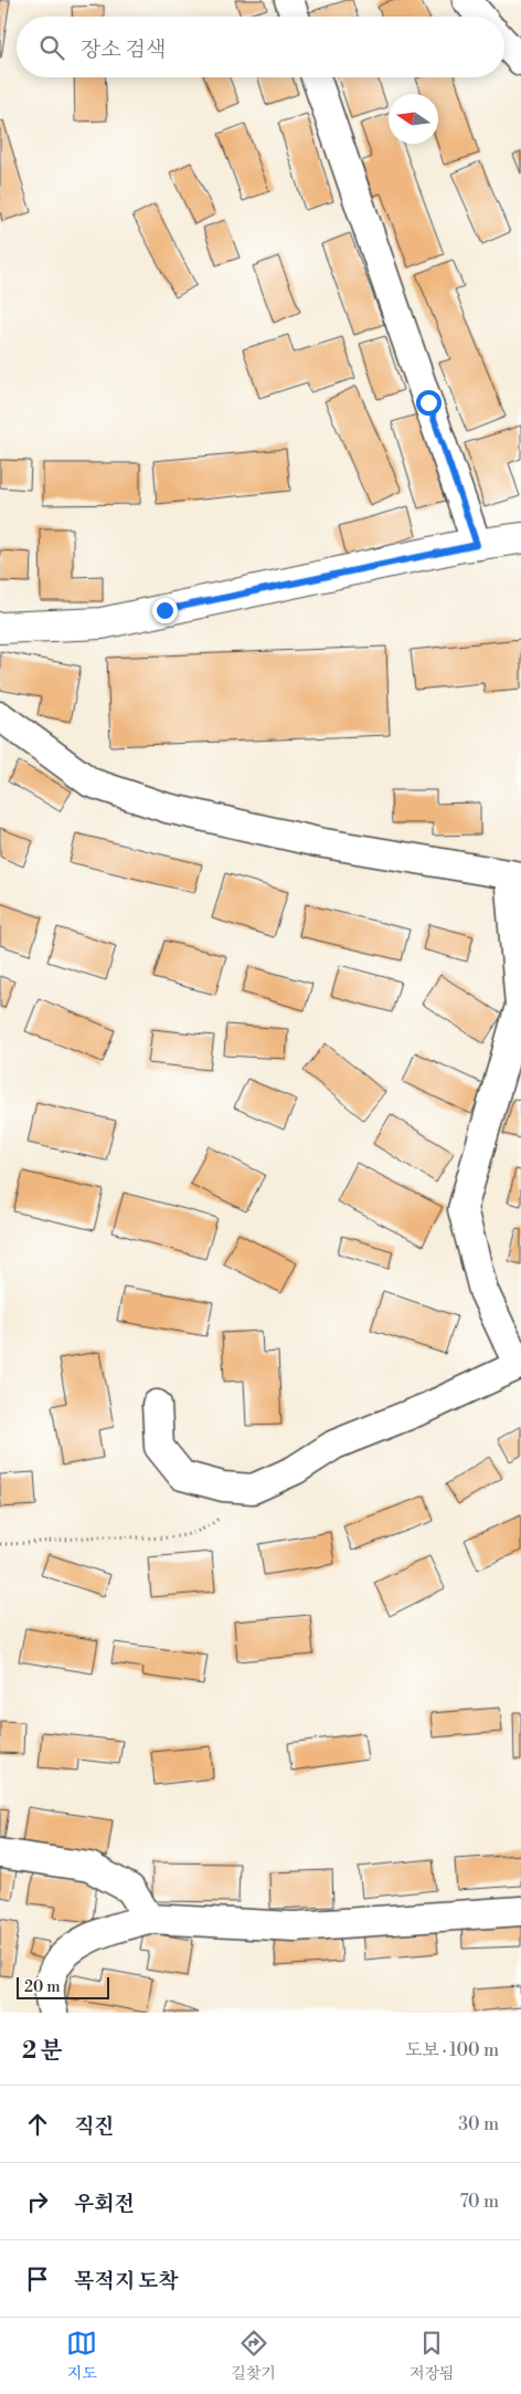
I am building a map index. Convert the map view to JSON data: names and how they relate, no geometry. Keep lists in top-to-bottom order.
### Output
{
  "scale_bar": "20 m",
  "north": "left",
  "page": {
    "search": "장소 검색",
    "scale": "20 m",
    "heading": ["2 분", "도보 · 100 m"],
    "list": [
      ["직진", "30 m"],
      ["우회전", "70 m"],
      "목적지 도착"
    ],
    "nav": ["지도", "길찾기", "저장됨"]
  }
}
